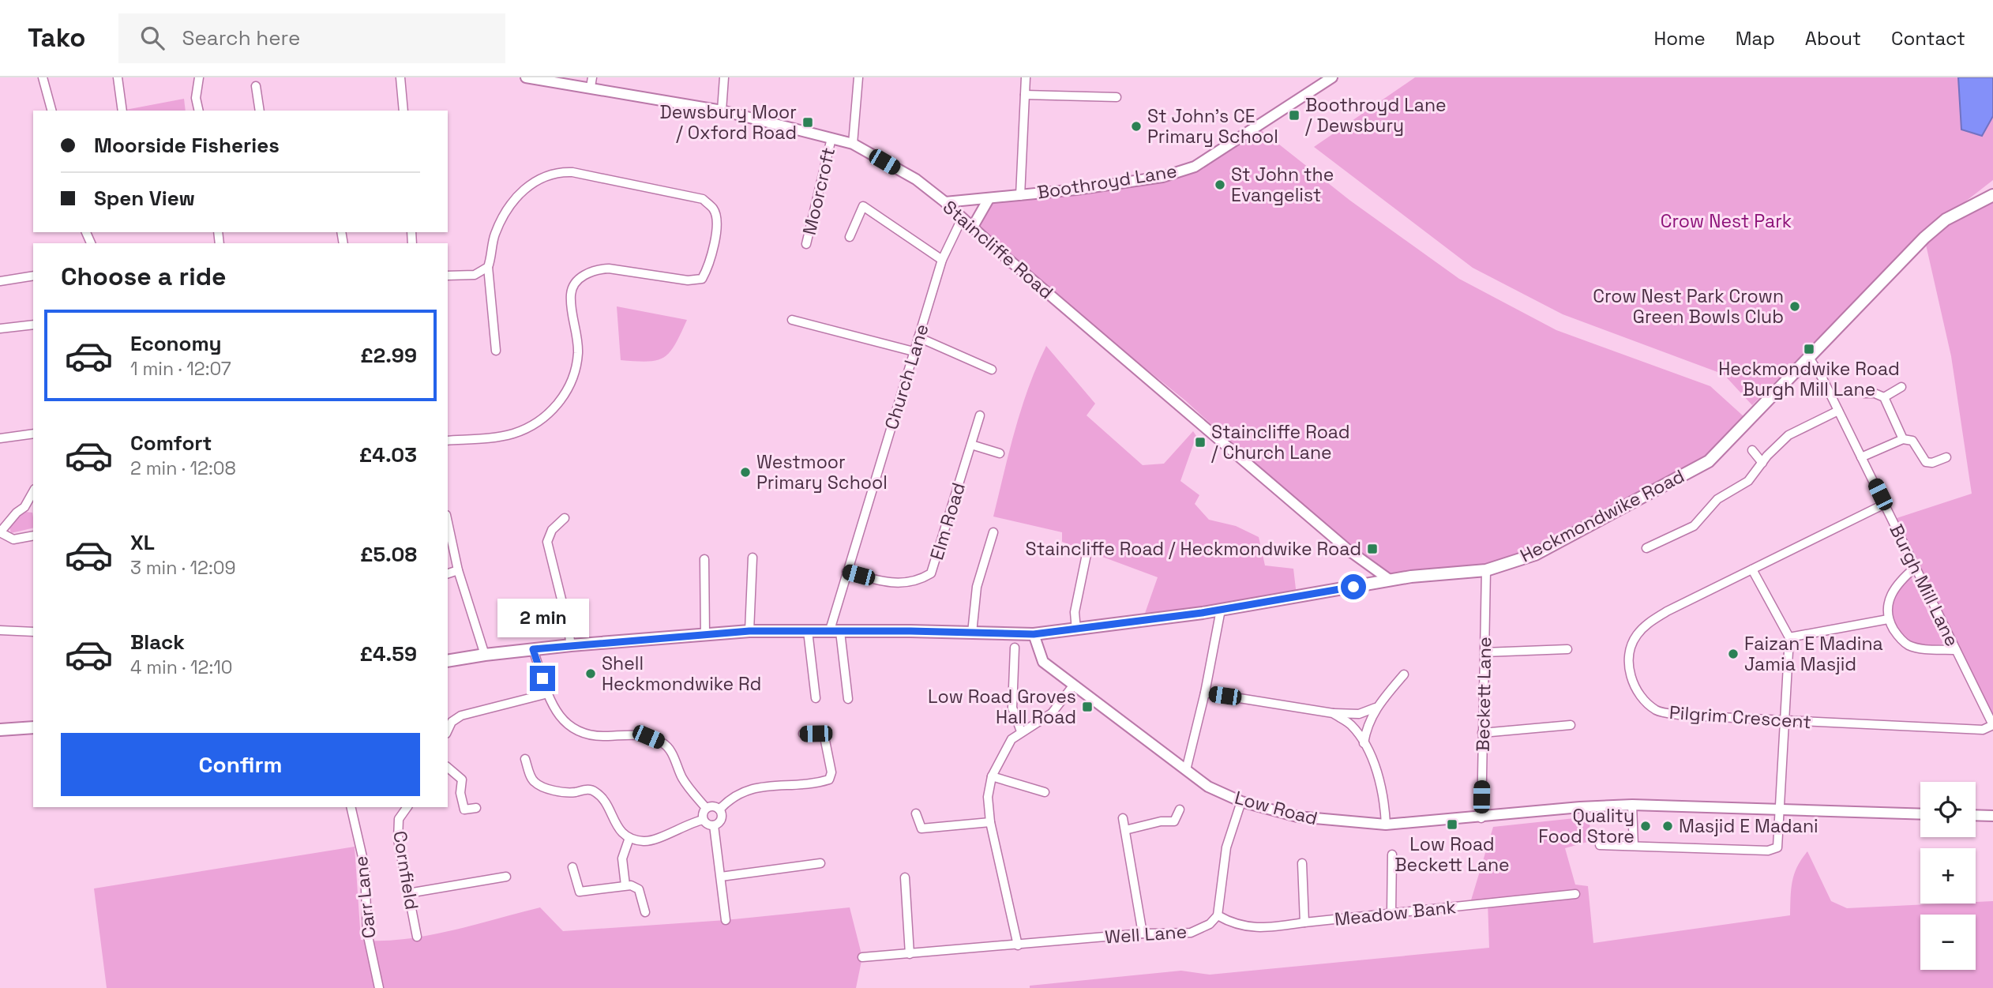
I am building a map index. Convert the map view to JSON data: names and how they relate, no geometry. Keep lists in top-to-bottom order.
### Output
{
  "streets": {
    "main road": ["Heckmondwike Road"],
    "street": [
      "Boothroyd Lane",
      "Moorcroft",
      "Staincliffe Road",
      "Church Lane",
      "Elm Road",
      "Burgh Mill Lane",
      "Beckett Lane",
      "Pilgrim Crescent",
      "Low Road",
      "Cornfield",
      "Carr Lane",
      "Meadow Bank",
      "Well Lane"
    ]
  },
  "crossings": [
    ["Boothroyd Lane", "Staincliffe Road"],
    ["Moorcroft", "Staincliffe Road"],
    ["Staincliffe Road", "Church Lane"],
    ["Staincliffe Road", "Heckmondwike Road"],
    ["Church Lane", "Heckmondwike Road"],
    ["Church Lane", "Elm Road"],
    ["Heckmondwike Road", "Burgh Mill Lane"],
    ["Heckmondwike Road", "Beckett Lane"],
    ["Heckmondwike Road", "Low Road"],
    ["Burgh Mill Lane", "Pilgrim Crescent"],
    ["Beckett Lane", "Low Road"],
    ["Meadow Bank", "Well Lane"]
  ],
  "parks": ["Crow Nest Park"],
  "places": {
    "transit": [
      "Boothroyd Lane / Dewsbury",
      "Dewsbury Moor / Oxford Road",
      "Heckmondwike Road Burgh Mill Lane",
      "Staincliffe Road / Church Lane",
      "Staincliffe Road / Heckmondwike Road",
      "Low Road Groves Hall Road",
      "Low Road Beckett Lane"
    ],
    "other": [
      "St John's CE Primary School",
      "St John the Evangelist",
      "Crow Nest Park Crown Green Bowls Club",
      "Westmoor Primary School",
      "Faizan E Madina Jamia Masjid",
      "Shell Heckmondwike Rd",
      "Quality Food Store",
      "Masjid E Madani"
    ]
  },
  "page": {
    "header": "Tako",
    "search": "Search here",
    "nav": [
      "Home",
      "Map",
      "About",
      "Contact"
    ],
    "banner": ["Moorside Fisheries", "Spen View"],
    "heading": "Choose a ride",
    "list": [
      {
        "name": "Economy",
        "note": "1 min · 12:07",
        "value": "£2.99"
      },
      {
        "name": "Comfort",
        "note": "2 min · 12:08",
        "value": "£4.03"
      },
      {
        "name": "XL",
        "note": "3 min · 12:09",
        "value": "£5.08"
      },
      {
        "name": "Black",
        "note": "4 min · 12:10",
        "value": "£4.59"
      }
    ],
    "bubble": "2 min",
    "buttons": "Confirm",
    "map_buttons": ["+", "−"]
  }
}
